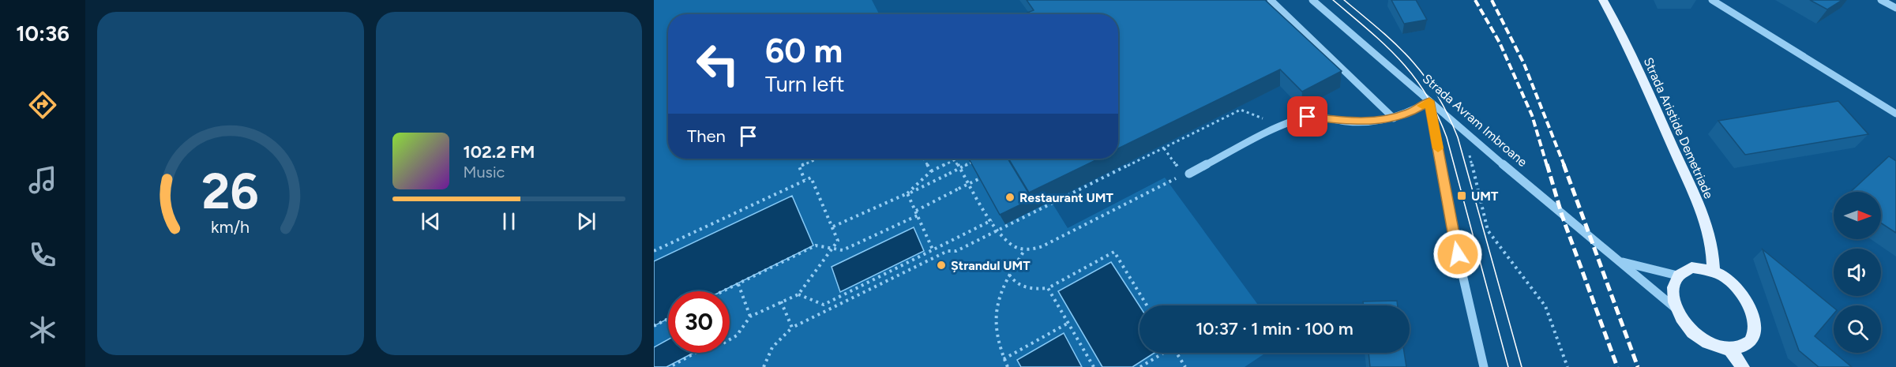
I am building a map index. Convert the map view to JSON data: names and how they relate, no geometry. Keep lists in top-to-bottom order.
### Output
{
  "streets": {
    "main road": ["Strada Aristide Demetriade"],
    "street": ["Strada Avram Imbroane"]
  },
  "crossings": [
    ["Strada Avram Imbroane", "Strada Aristide Demetriade"]
  ],
  "places": {
    "transit": ["UMT"],
    "other": ["Restaurant UMT", "Ștrandul UMT"]
  },
  "north": "right",
  "page": {
    "tabs": "10:36",
    "turn": ["60 m", "Turn left"],
    "then": "Then",
    "song": ["102.2 FM", "Music"],
    "limit": "30",
    "trip": "10:37 · 1 min · 100 m",
    "gauge": ["26", "km/h"]
  }
}
